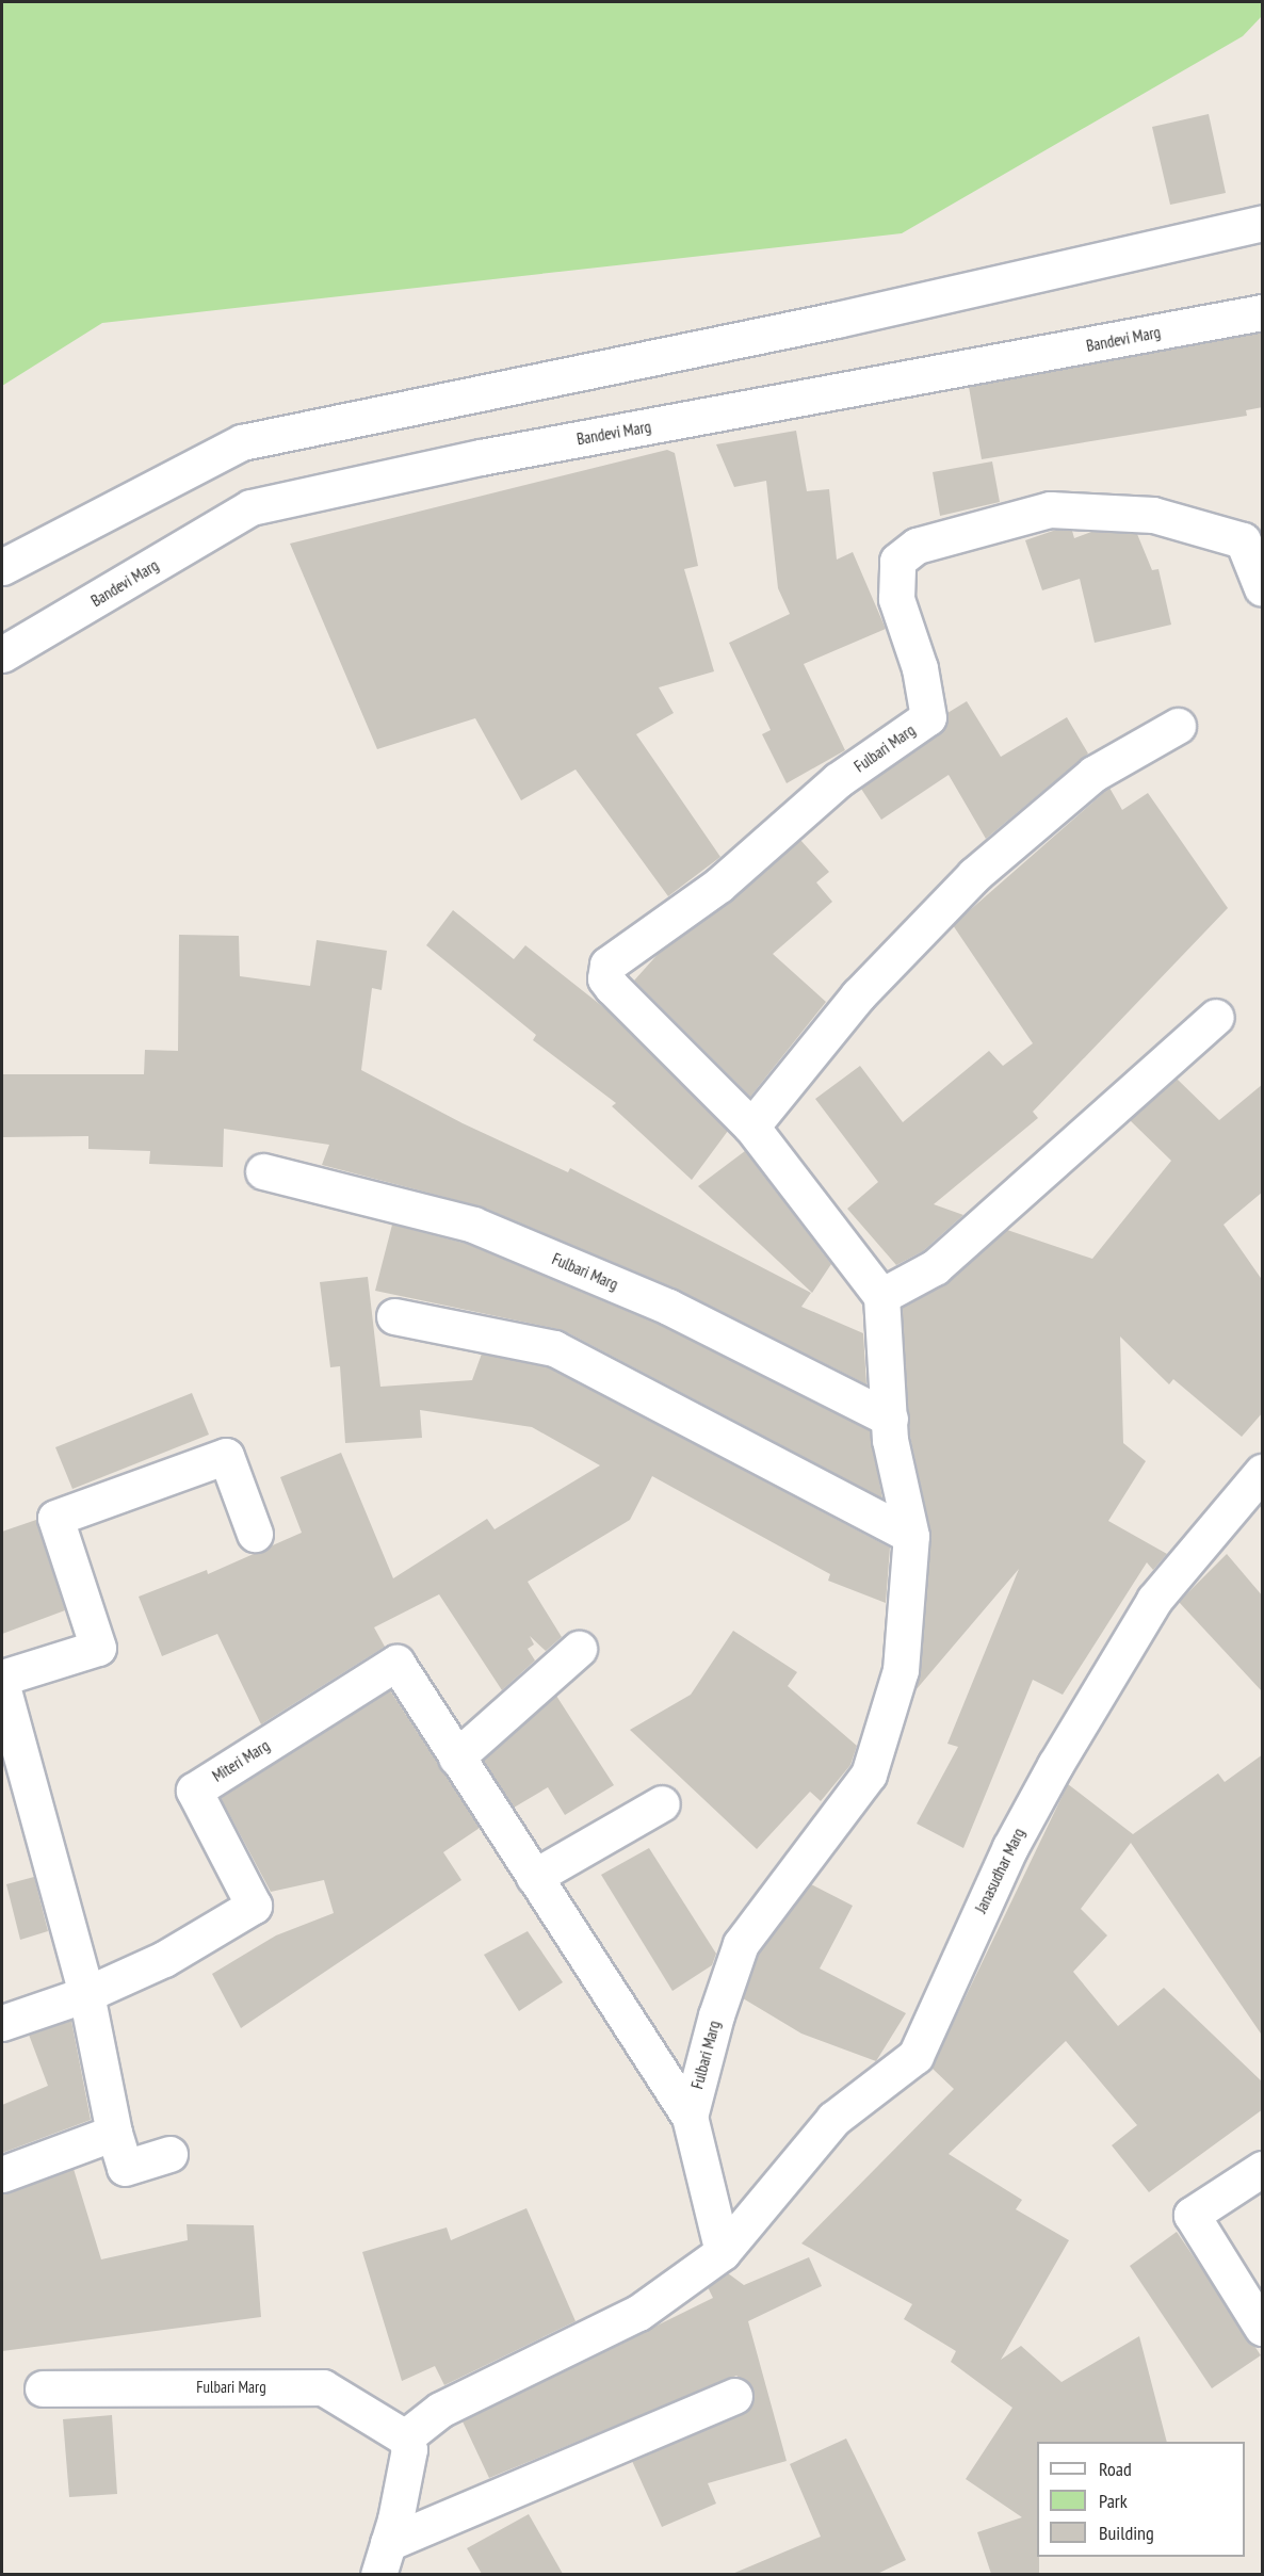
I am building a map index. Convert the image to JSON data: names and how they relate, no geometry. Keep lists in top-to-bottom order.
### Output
{
  "streets": {
    "street": [
      "Bandevi Marg",
      "Fulbari Marg",
      "Miteri Marg",
      "Janasudhar Marg"
    ]
  },
  "crossings": [
    ["Fulbari Marg", "Miteri Marg"]
  ],
  "legend": ["Road", "Park", "Building"]
}
